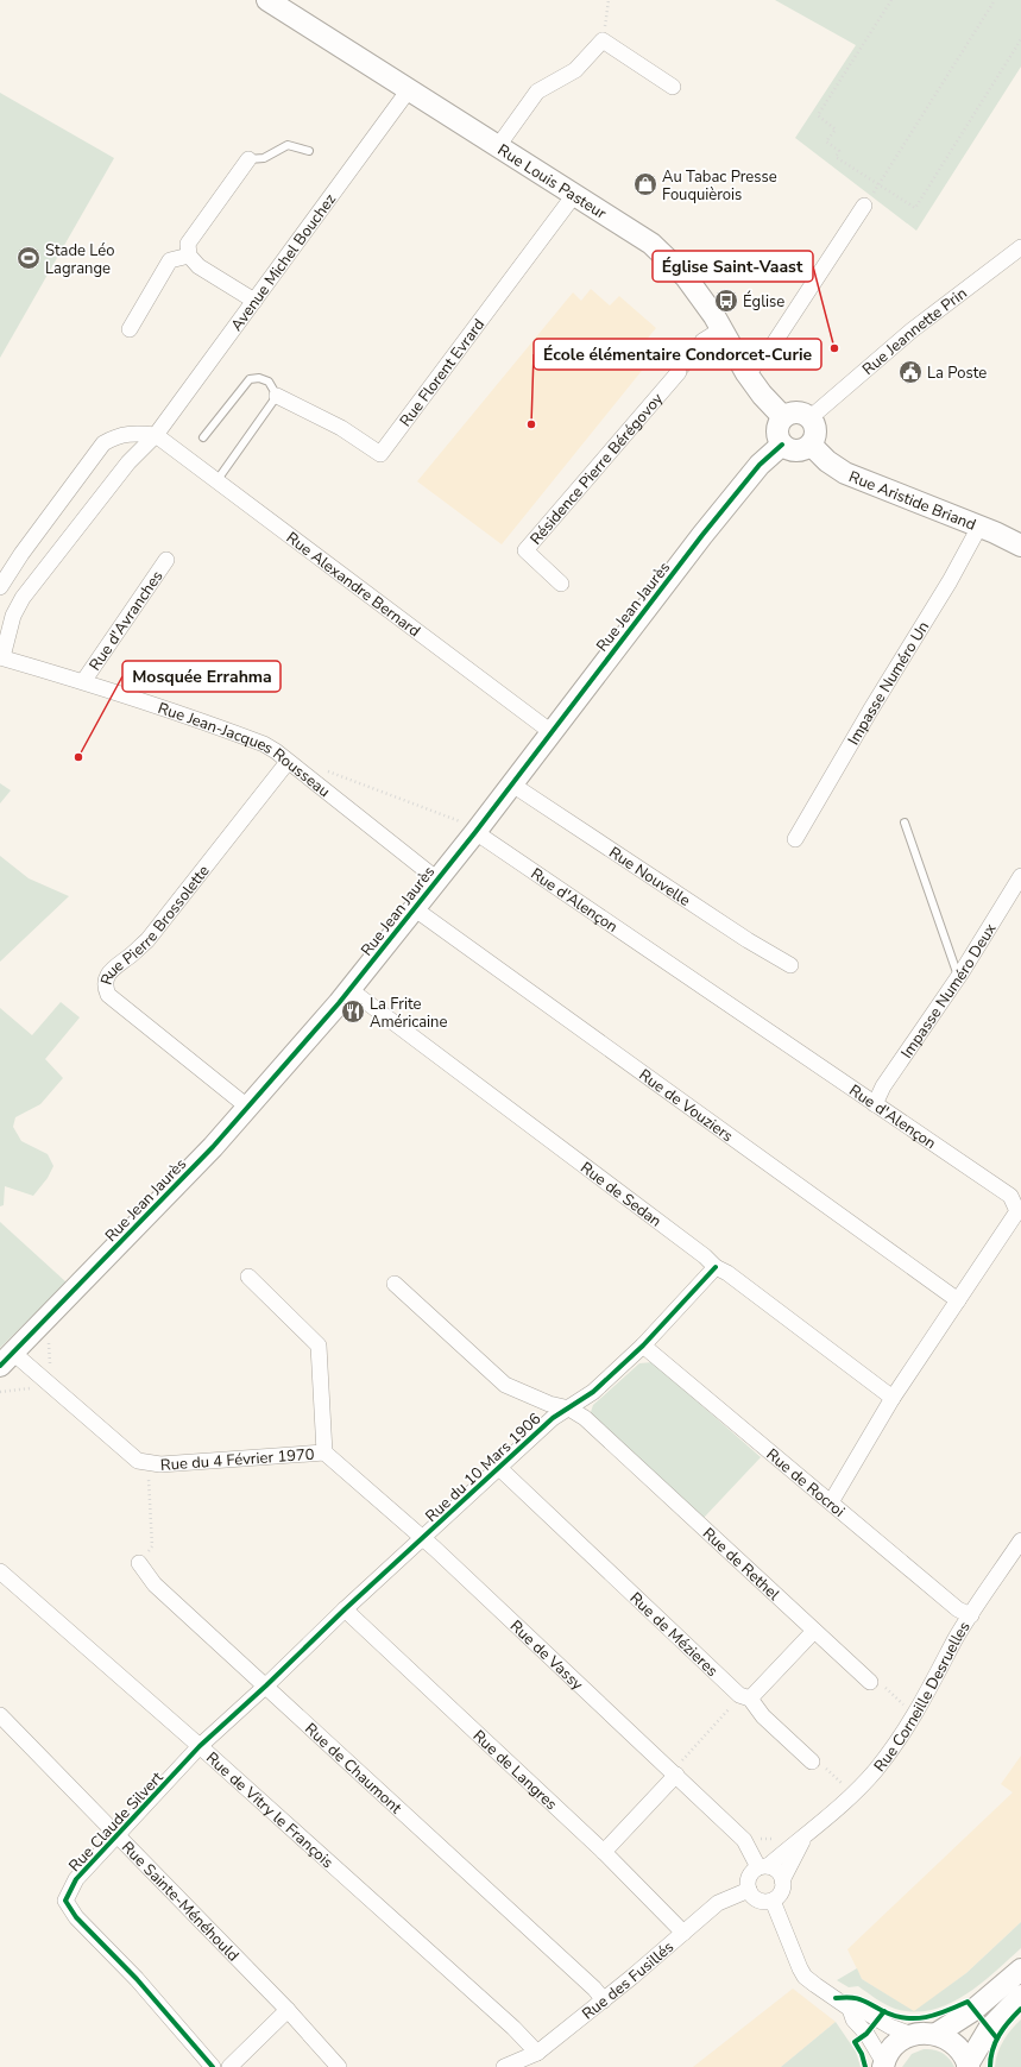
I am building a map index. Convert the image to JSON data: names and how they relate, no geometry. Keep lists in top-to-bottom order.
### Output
{
  "streets": {
    "street": [
      "Rue Louis Pasteur",
      "Avenue Michel Bouchez",
      "Rue Jeannette Prin",
      "Rue Florent Evrard",
      "Résidence Pierre Bérégovoy",
      "Rue Aristide Briand",
      "Rue Alexandre Bernard",
      "Rue Jean Jaurès",
      "Rue d'Avranches",
      "Impasse Numéro Un",
      "Rue Jean-Jacques Rousseau",
      "Rue Nouvelle",
      "Rue d'Alençon",
      "Rue Pierre Brossolette",
      "Impasse Numéro Deux",
      "Rue de Vouziers",
      "Rue de Sedan",
      "Rue du 4 Février 1970",
      "Rue du 10 Mars 1906",
      "Rue de Rocroi",
      "Rue de Rethel",
      "Rue de Mézieres",
      "Rue de Vassy",
      "Rue Corneille Desruelles",
      "Rue de Chaumont",
      "Rue de Langres",
      "Rue de Vitry le François",
      "Rue Claude Silvert",
      "Rue Sainte-Ménéhould",
      "Rue des Fusillés"
    ]
  },
  "crossings": [
    ["Rue Louis Pasteur", "Avenue Michel Bouchez"],
    ["Rue Louis Pasteur", "Rue Jeannette Prin"],
    ["Rue Louis Pasteur", "Rue Florent Evrard"],
    ["Rue Louis Pasteur", "Rue Aristide Briand"],
    ["Rue Louis Pasteur", "Rue Jean Jaurès"],
    ["Avenue Michel Bouchez", "Rue Alexandre Bernard"],
    ["Avenue Michel Bouchez", "Rue Jean-Jacques Rousseau"],
    ["Rue Jeannette Prin", "Rue Aristide Briand"],
    ["Rue Jeannette Prin", "Rue Jean Jaurès"],
    ["Rue Aristide Briand", "Rue Jean Jaurès"],
    ["Rue Aristide Briand", "Impasse Numéro Un"],
    ["Rue Alexandre Bernard", "Rue Jean Jaurès"],
    ["Rue Jean Jaurès", "Rue Jean-Jacques Rousseau"],
    ["Rue Jean Jaurès", "Rue Nouvelle"],
    ["Rue Jean Jaurès", "Rue d'Alençon"],
    ["Rue Jean Jaurès", "Rue Pierre Brossolette"],
    ["Rue Jean Jaurès", "Rue de Vouziers"],
    ["Rue Jean Jaurès", "Rue de Sedan"],
    ["Rue Jean Jaurès", "Rue du 4 Février 1970"],
    ["Rue d'Avranches", "Rue Jean-Jacques Rousseau"],
    ["Rue Jean-Jacques Rousseau", "Rue Pierre Brossolette"],
    ["Rue d'Alençon", "Impasse Numéro Deux"],
    ["Rue d'Alençon", "Rue de Vouziers"],
    ["Rue d'Alençon", "Rue de Sedan"],
    ["Rue d'Alençon", "Rue de Rocroi"],
    ["Rue de Sedan", "Rue du 10 Mars 1906"],
    ["Rue du 4 Février 1970", "Rue de Vassy"],
    ["Rue du 4 Février 1970", "Rue de Chaumont"],
    ["Rue du 10 Mars 1906", "Rue de Rocroi"],
    ["Rue du 10 Mars 1906", "Rue de Rethel"],
    ["Rue du 10 Mars 1906", "Rue de Mézieres"],
    ["Rue du 10 Mars 1906", "Rue de Vassy"],
    ["Rue du 10 Mars 1906", "Rue de Chaumont"],
    ["Rue du 10 Mars 1906", "Rue de Langres"],
    ["Rue du 10 Mars 1906", "Rue Claude Silvert"],
    ["Rue de Rocroi", "Rue Corneille Desruelles"],
    ["Rue de Vassy", "Rue Corneille Desruelles"],
    ["Rue de Vassy", "Rue des Fusillés"],
    ["Rue Corneille Desruelles", "Rue des Fusillés"],
    ["Rue de Chaumont", "Rue Claude Silvert"],
    ["Rue de Chaumont", "Rue des Fusillés"],
    ["Rue de Langres", "Rue des Fusillés"],
    ["Rue de Vitry le François", "Rue Claude Silvert"],
    ["Rue de Vitry le François", "Rue des Fusillés"],
    ["Rue Claude Silvert", "Rue Sainte-Ménéhould"]
  ],
  "places": {
    "shop": ["Au Tabac Presse Fouquièrois"],
    "sports": ["Stade Léo Lagrange"],
    "bus stop": ["Église"],
    "other": ["Église Saint-Vaast", "École élémentaire Condorcet-Curie", "Mosquée Errahma"],
    "public building": ["La Poste"],
    "restaurant": ["La Frite Américaine"]
  }
}
